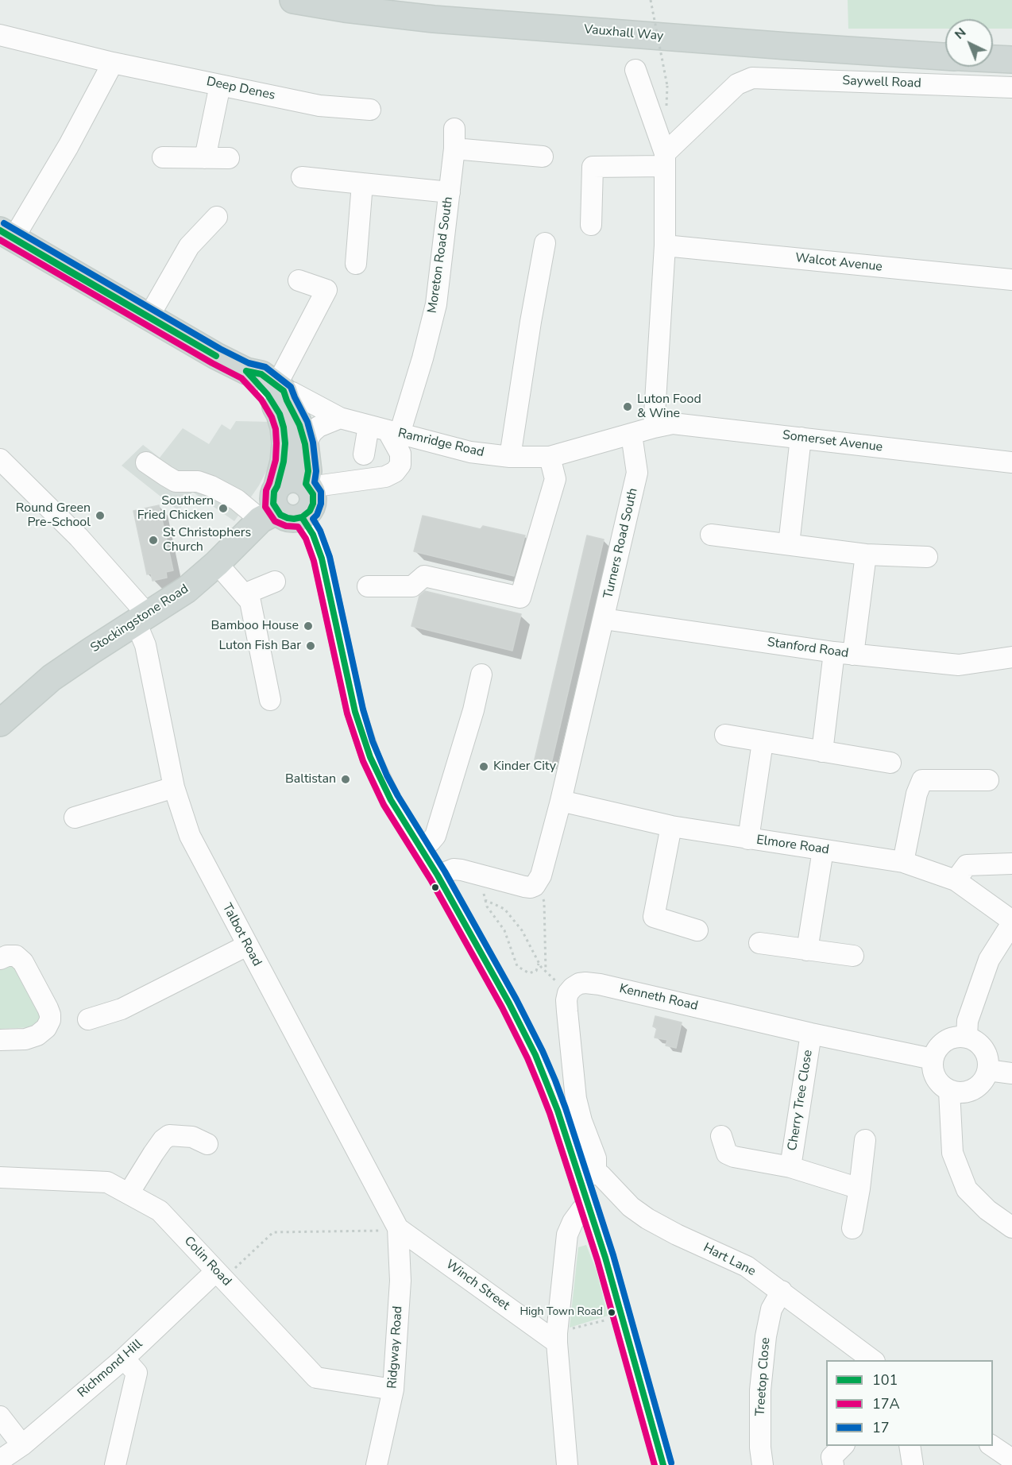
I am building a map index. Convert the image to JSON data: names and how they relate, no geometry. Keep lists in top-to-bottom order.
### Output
{
  "streets": {
    "main road": ["Vauxhall Way", "Stockingstone Road"],
    "street": [
      "Saywell Road",
      "Deep Denes",
      "Moreton Road South",
      "Walcot Avenue",
      "Somerset Avenue",
      "Ramridge Road",
      "Turners Road South",
      "Stanford Road",
      "Elmore Road",
      "Talbot Road",
      "Kenneth Road",
      "Cherry Tree Close",
      "Hart Lane",
      "Colin Road",
      "Winch Street",
      "Ridgway Road",
      "Richmond Hill",
      "Treetop Close"
    ]
  },
  "crossings": [
    ["Moreton Road South", "Ramridge Road"],
    ["Somerset Avenue", "Ramridge Road"],
    ["Ramridge Road", "Turners Road South"],
    ["Turners Road South", "Stanford Road"],
    ["Turners Road South", "Elmore Road"],
    ["Stockingstone Road", "Talbot Road"],
    ["Talbot Road", "Winch Street"],
    ["Talbot Road", "Ridgway Road"],
    ["Kenneth Road", "Cherry Tree Close"],
    ["Hart Lane", "Treetop Close"],
    ["Colin Road", "Ridgway Road"],
    ["Colin Road", "Richmond Hill"],
    ["Winch Street", "Ridgway Road"]
  ],
  "places": [
    "Luton Food & Wine",
    "Southern Fried Chicken",
    "Round Green Pre-School",
    "St Christophers Church",
    "Bamboo House",
    "Luton Fish Bar",
    "Kinder City",
    "Baltistan",
    "High Town Road"
  ],
  "lines": ["transit line 17", "transit line 101", "transit line 17A"],
  "legend": ["101", "17A", "17"],
  "north": "top left"
}
